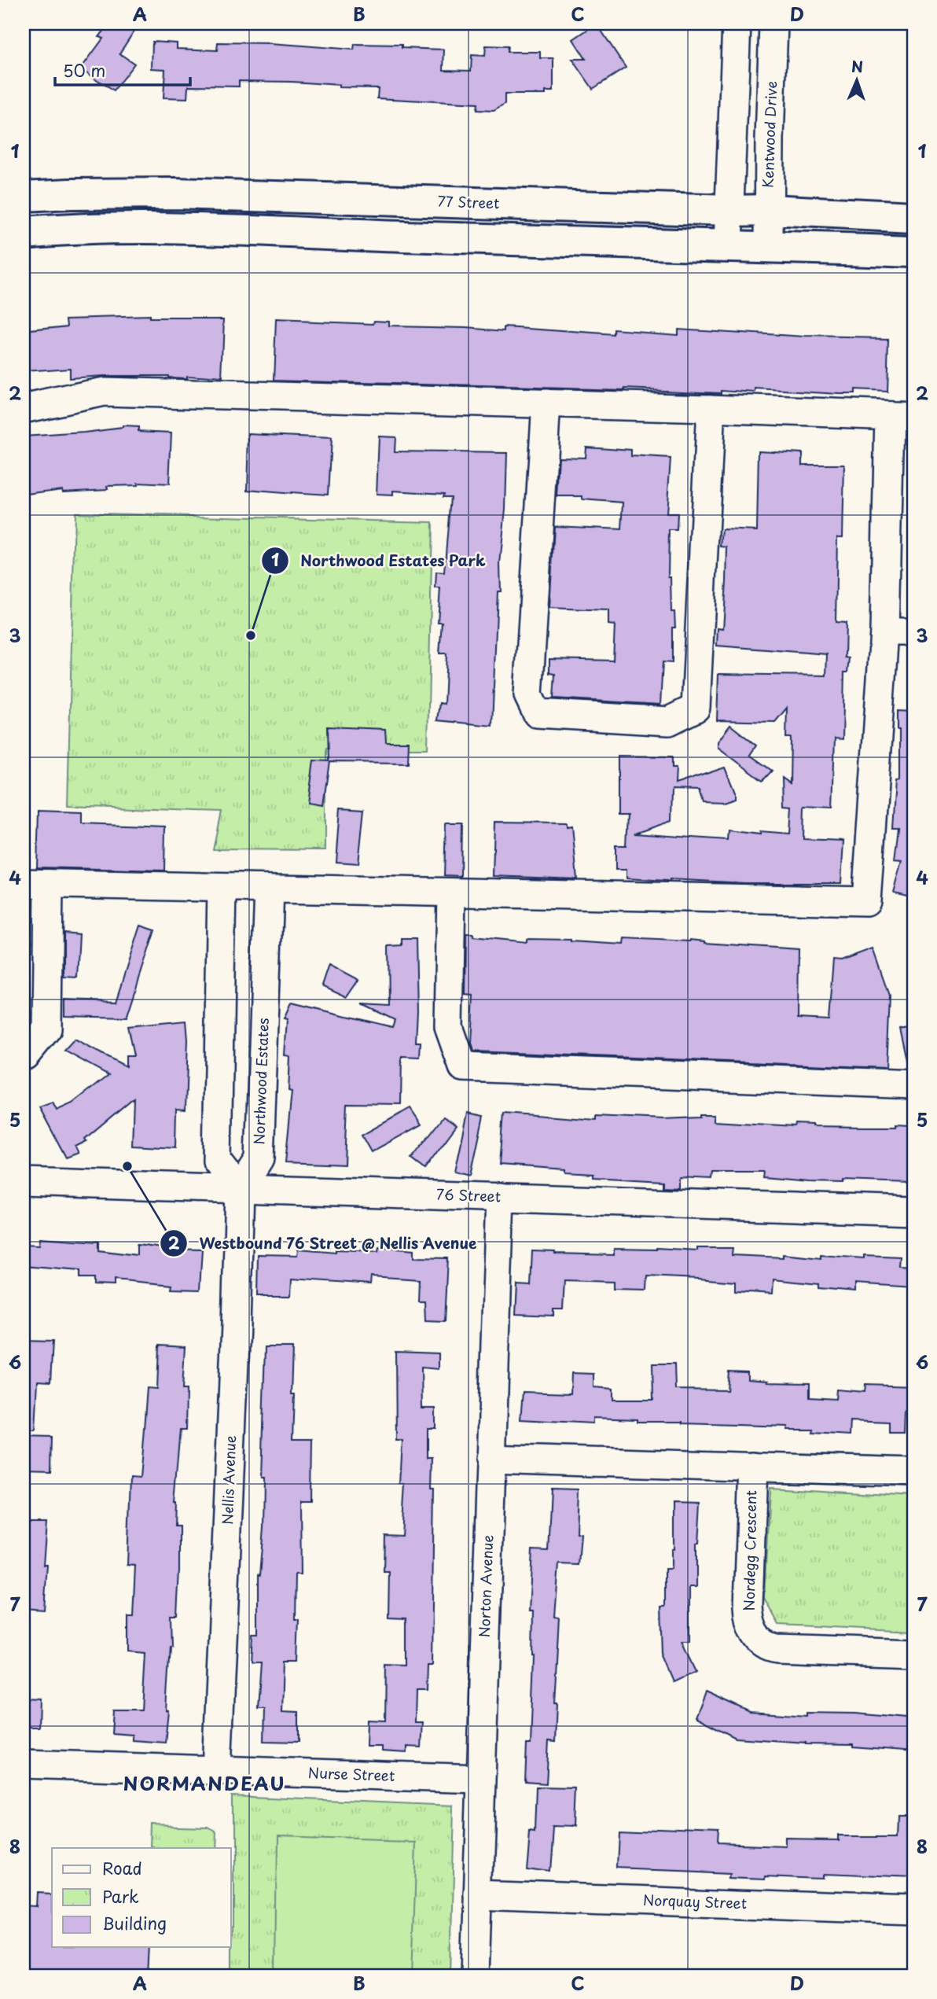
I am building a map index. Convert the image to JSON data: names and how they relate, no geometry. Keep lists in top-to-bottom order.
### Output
{
  "streets": {
    "main road": ["77 Street"],
    "street": [
      "Kentwood Drive",
      "Northwood Estates",
      "76 Street",
      "Nellis Avenue",
      "Nordegg Crescent",
      "Norton Avenue",
      "Nurse Street",
      "Norquay Street"
    ]
  },
  "crossings": [
    ["Kentwood Drive", "77 Street"],
    ["Northwood Estates", "76 Street"],
    ["Northwood Estates", "Nellis Avenue"],
    ["76 Street", "Nellis Avenue"],
    ["76 Street", "Norton Avenue"],
    ["Nellis Avenue", "Nurse Street"],
    ["Norton Avenue", "Nurse Street"],
    ["Norton Avenue", "Norquay Street"]
  ],
  "districts": ["NORMANDEAU"],
  "places": ["Northwood Estates Park", "Westbound 76 Street @ Nellis Avenue"],
  "legend": ["Road", "Park", "Building"],
  "scale_bar": "50 m",
  "north": "top",
  "grid": {
    "columns": [
      "A",
      "B",
      "C",
      "D"
    ],
    "rows": [
      "1",
      "2",
      "3",
      "4",
      "5",
      "6",
      "7",
      "8"
    ]
  }
}
